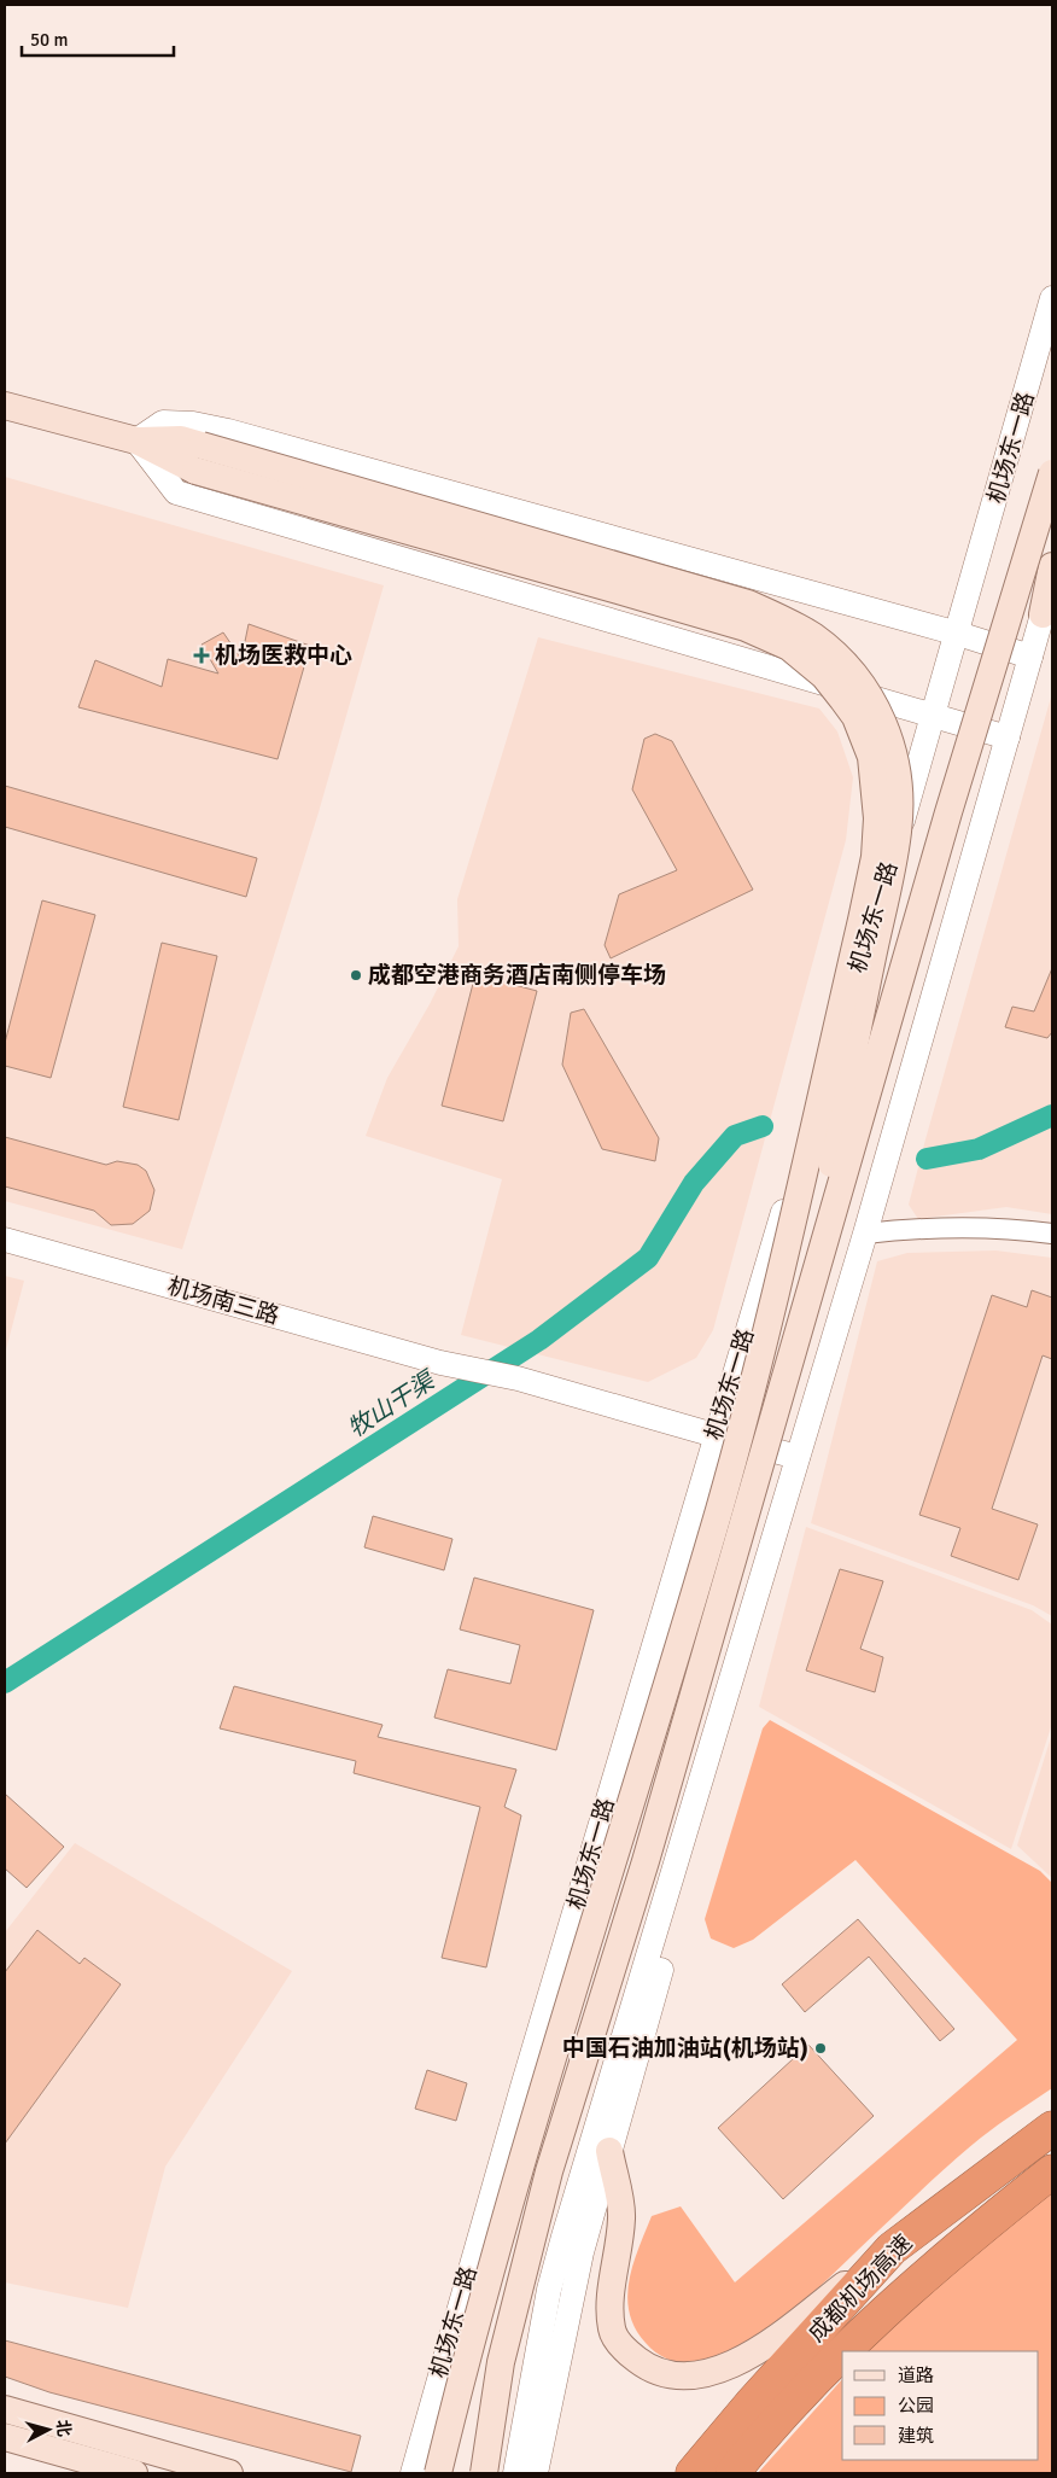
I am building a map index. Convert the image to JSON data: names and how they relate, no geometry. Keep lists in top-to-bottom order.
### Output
{
  "streets": {
    "highway": ["成都机场高速"],
    "street": ["机场东一路", "机场南三路"]
  },
  "crossings": [
    ["机场东一路", "机场南三路"]
  ],
  "water": ["牧山干渠"],
  "places": {
    "health": ["机场医救中心"],
    "other": ["成都空港商务酒店南侧停车场", "中国石油加油站(机场站)"]
  },
  "legend": ["道路", "公园", "建筑"],
  "scale_bar": "50 m",
  "north": "right"
}
